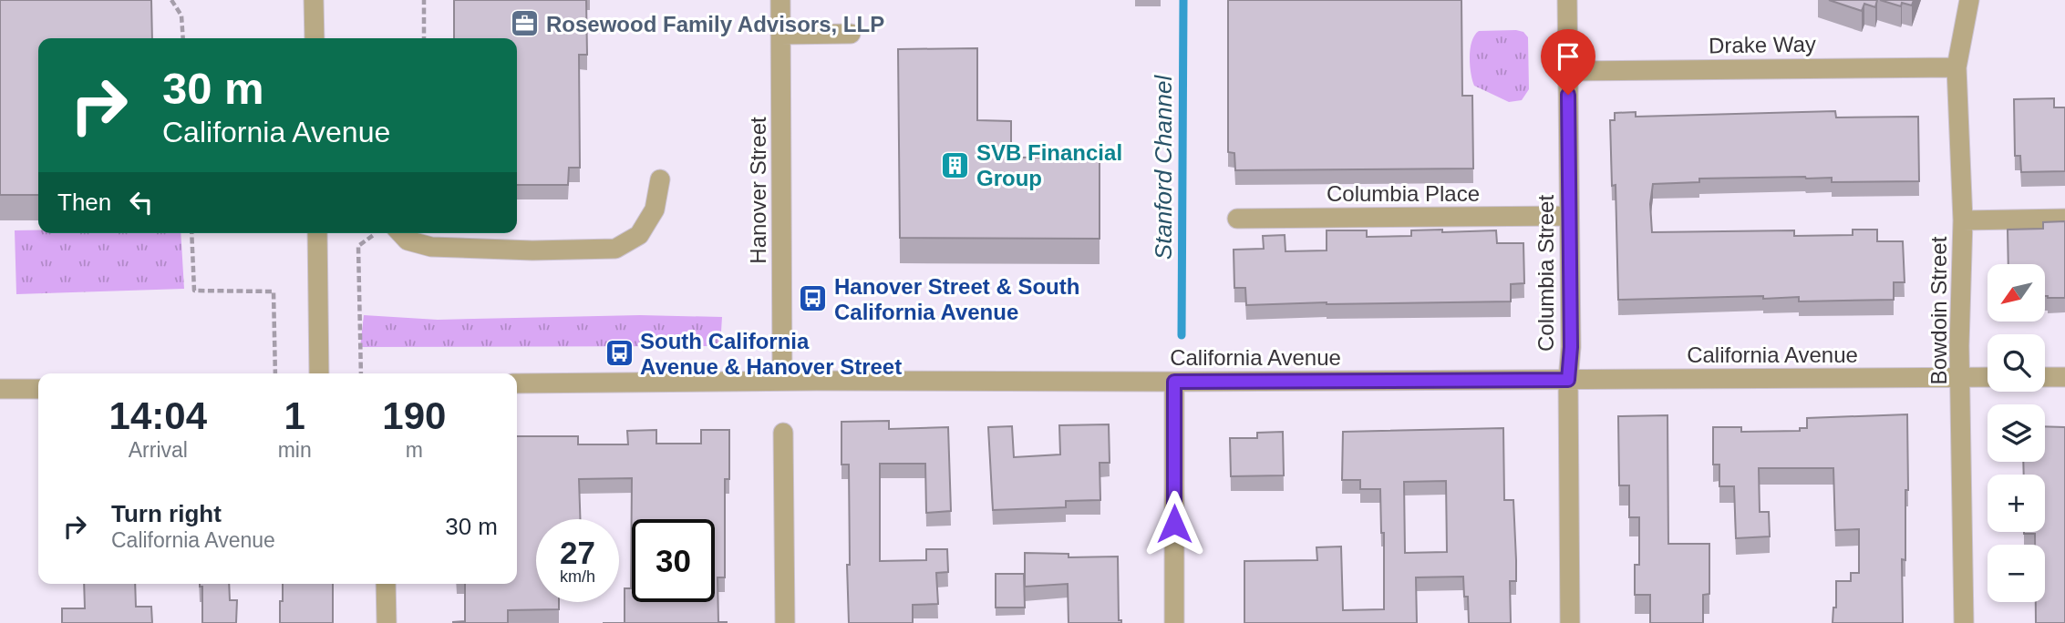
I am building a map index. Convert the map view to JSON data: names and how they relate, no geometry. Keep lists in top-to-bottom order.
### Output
{
  "streets": {
    "street": [
      "Drake Way",
      "Hanover Street",
      "Columbia Place",
      "Columbia Street",
      "Bowdoin Street",
      "California Avenue"
    ]
  },
  "crossings": [
    ["Drake Way", "Columbia Street"],
    ["Drake Way", "Bowdoin Street"],
    ["Hanover Street", "California Avenue"],
    ["Columbia Place", "Columbia Street"],
    ["Columbia Street", "California Avenue"],
    ["Bowdoin Street", "California Avenue"]
  ],
  "water": ["Stanford Channel"],
  "places": {
    "office": ["Rosewood Family Advisors, LLP"],
    "building": ["SVB Financial Group"],
    "bus stop": ["Hanover Street & South California Avenue", "South California Avenue & Hanover Street"]
  },
  "north": "bottom left",
  "page": {
    "turn": ["30 m", "California Avenue"],
    "then": "Then",
    "map_buttons": ["+", "−"],
    "eta": [
      "14:04",
      "Arrival",
      "1",
      "min",
      "190",
      "m"
    ],
    "list": [
      {
        "name": "Turn right",
        "note": "California Avenue",
        "value": "30 m"
      }
    ],
    "speed": "27 km/h",
    "limit": "30"
  }
}
